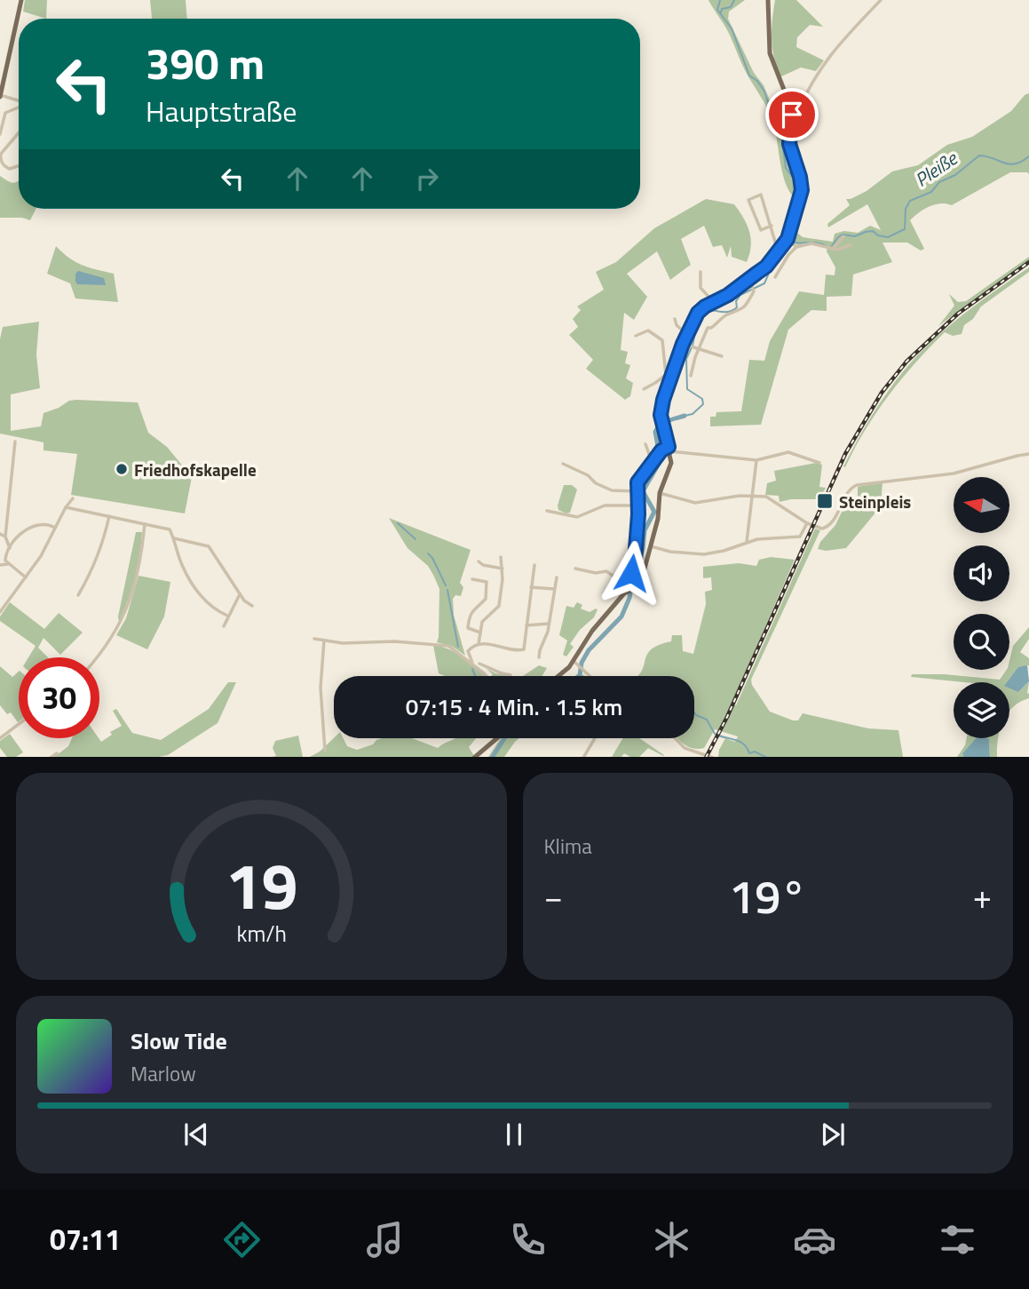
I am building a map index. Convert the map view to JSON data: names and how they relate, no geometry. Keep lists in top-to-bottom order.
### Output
{
  "water": ["Pleiße"],
  "places": {
    "other": ["Friedhofskapelle"],
    "transit": ["Steinpleis"]
  },
  "north": "left",
  "page": {
    "turn": ["390 m", "Hauptstraße"],
    "limit": "30",
    "trip": "07:15 · 4 Min. · 1.5 km",
    "tile": "Klima",
    "heat": ["−", "19°", "+"],
    "song": ["Slow Tide", "Marlow"],
    "tabs": "07:11",
    "gauge": ["19", "km/h"]
  }
}
